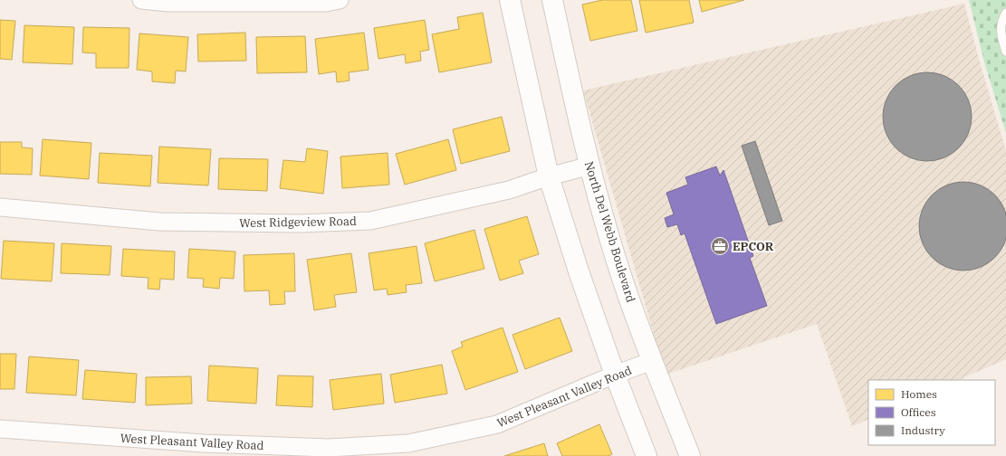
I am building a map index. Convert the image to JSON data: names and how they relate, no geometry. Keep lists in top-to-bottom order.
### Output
{
  "streets": {
    "street": ["West Ridgeview Road", "North Del Webb Boulevard", "West Pleasant Valley Road"]
  },
  "crossings": [
    ["West Ridgeview Road", "North Del Webb Boulevard"],
    ["North Del Webb Boulevard", "West Pleasant Valley Road"]
  ],
  "places": {
    "office": ["EPCOR"]
  },
  "legend": ["Homes", "Offices", "Industry"]
}
